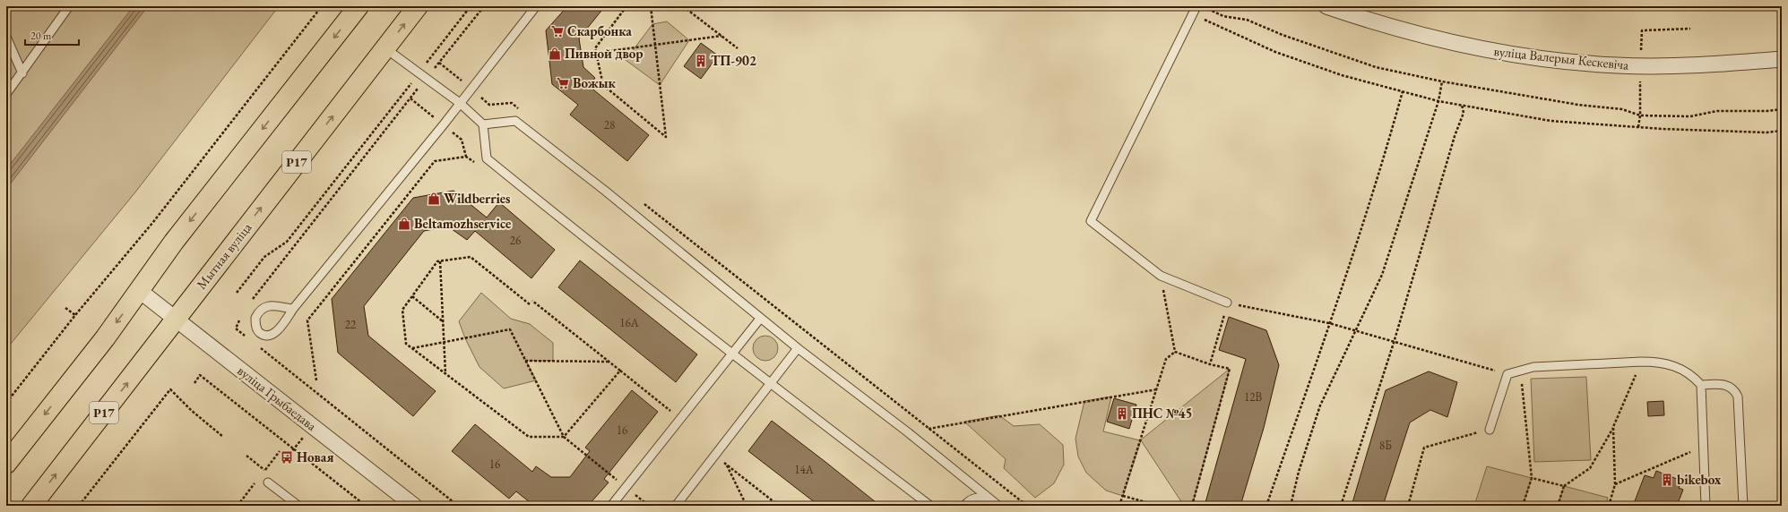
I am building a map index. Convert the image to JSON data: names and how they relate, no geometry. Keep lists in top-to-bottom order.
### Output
{
  "streets": {
    "highway": ["Р17", "Мытная вуліца"],
    "street": ["вуліца Валерыя Кескевіча", "вуліца Грыбаедава"]
  },
  "crossings": [
    ["Мытная вуліца", "вуліца Грыбаедава"]
  ],
  "places": {
    "supermarket": ["Скарбонка", "Вожык"],
    "shop": ["Пивной двор", "Wildberries", "Beltamozhservice"],
    "building": ["ТП-902", "ПНС №45", "bikebox"],
    "bus stop": ["Новая"]
  },
  "house_numbers": [
    "28",
    "26",
    "16А",
    "22",
    "12В",
    "16",
    "8Б",
    "16",
    "14А"
  ],
  "scale_bar": "20 m"
}
